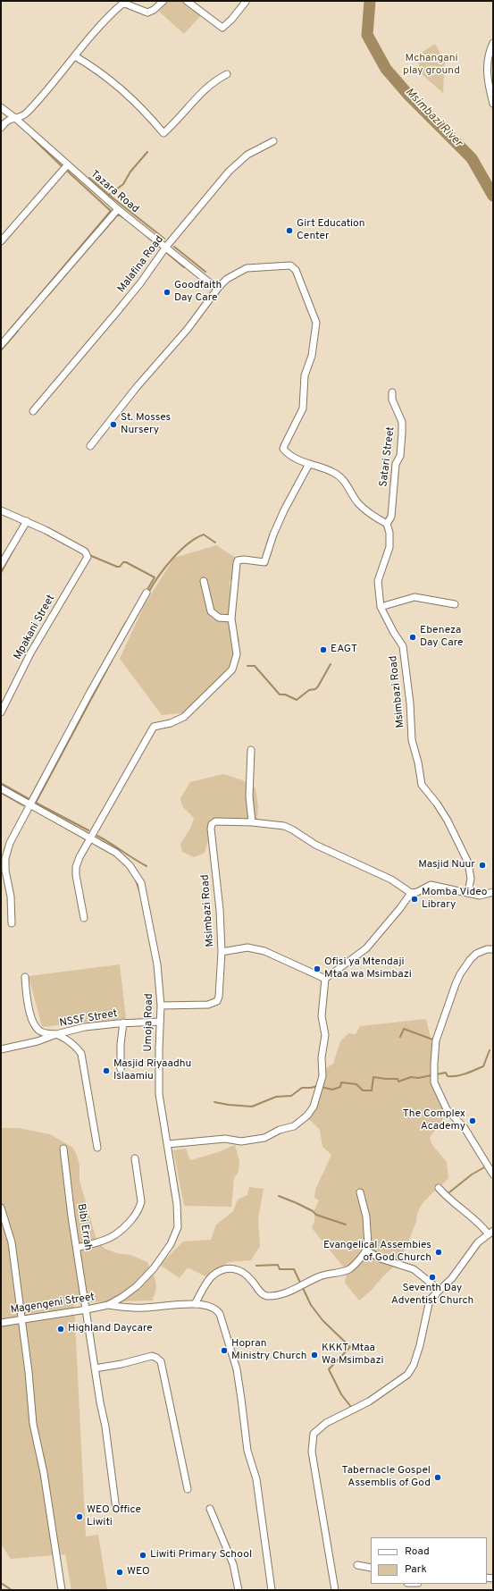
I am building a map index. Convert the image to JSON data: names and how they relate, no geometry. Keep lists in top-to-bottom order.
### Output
{
  "streets": {
    "street": [
      "Tazara Road",
      "Malafina Road",
      "Satari Street",
      "Mpakani Street",
      "Msimbazi Road",
      "NSSF Street",
      "Umoja Road",
      "Bibi Errah",
      "Magengeni Street"
    ]
  },
  "crossings": [
    ["Tazara Road", "Malafina Road"],
    ["Satari Street", "Msimbazi Road"],
    ["Msimbazi Road", "Umoja Road"],
    ["NSSF Street", "Umoja Road"],
    ["Umoja Road", "Magengeni Street"],
    ["Bibi Errah", "Magengeni Street"]
  ],
  "water": ["Msimbazi River"],
  "parks": ["Mchangani play ground"],
  "places": [
    "Girt Education Center",
    "Goodfaith Day Care",
    "St. Mosses Nursery",
    "Ebeneza Day Care",
    "EAGT",
    "Masjid Nuur",
    "Momba Video Library",
    "Ofisi ya Mtendaji Mtaa wa Msimbazi",
    "Masjid Riyaadhu Islaamiu",
    "The Complex Academy",
    "Evangelical Assembies of God Church",
    "Seventh Day Adventist Church",
    "Highland Daycare",
    "Hopran Ministry Church",
    "KKKT Mtaa Wa Msimbazi",
    "Tabernacle Gospel Assemblis of God",
    "WEO Office Liwiti",
    "Liwiti Primary School",
    "WEO"
  ],
  "legend": ["Road", "Park"]
}
